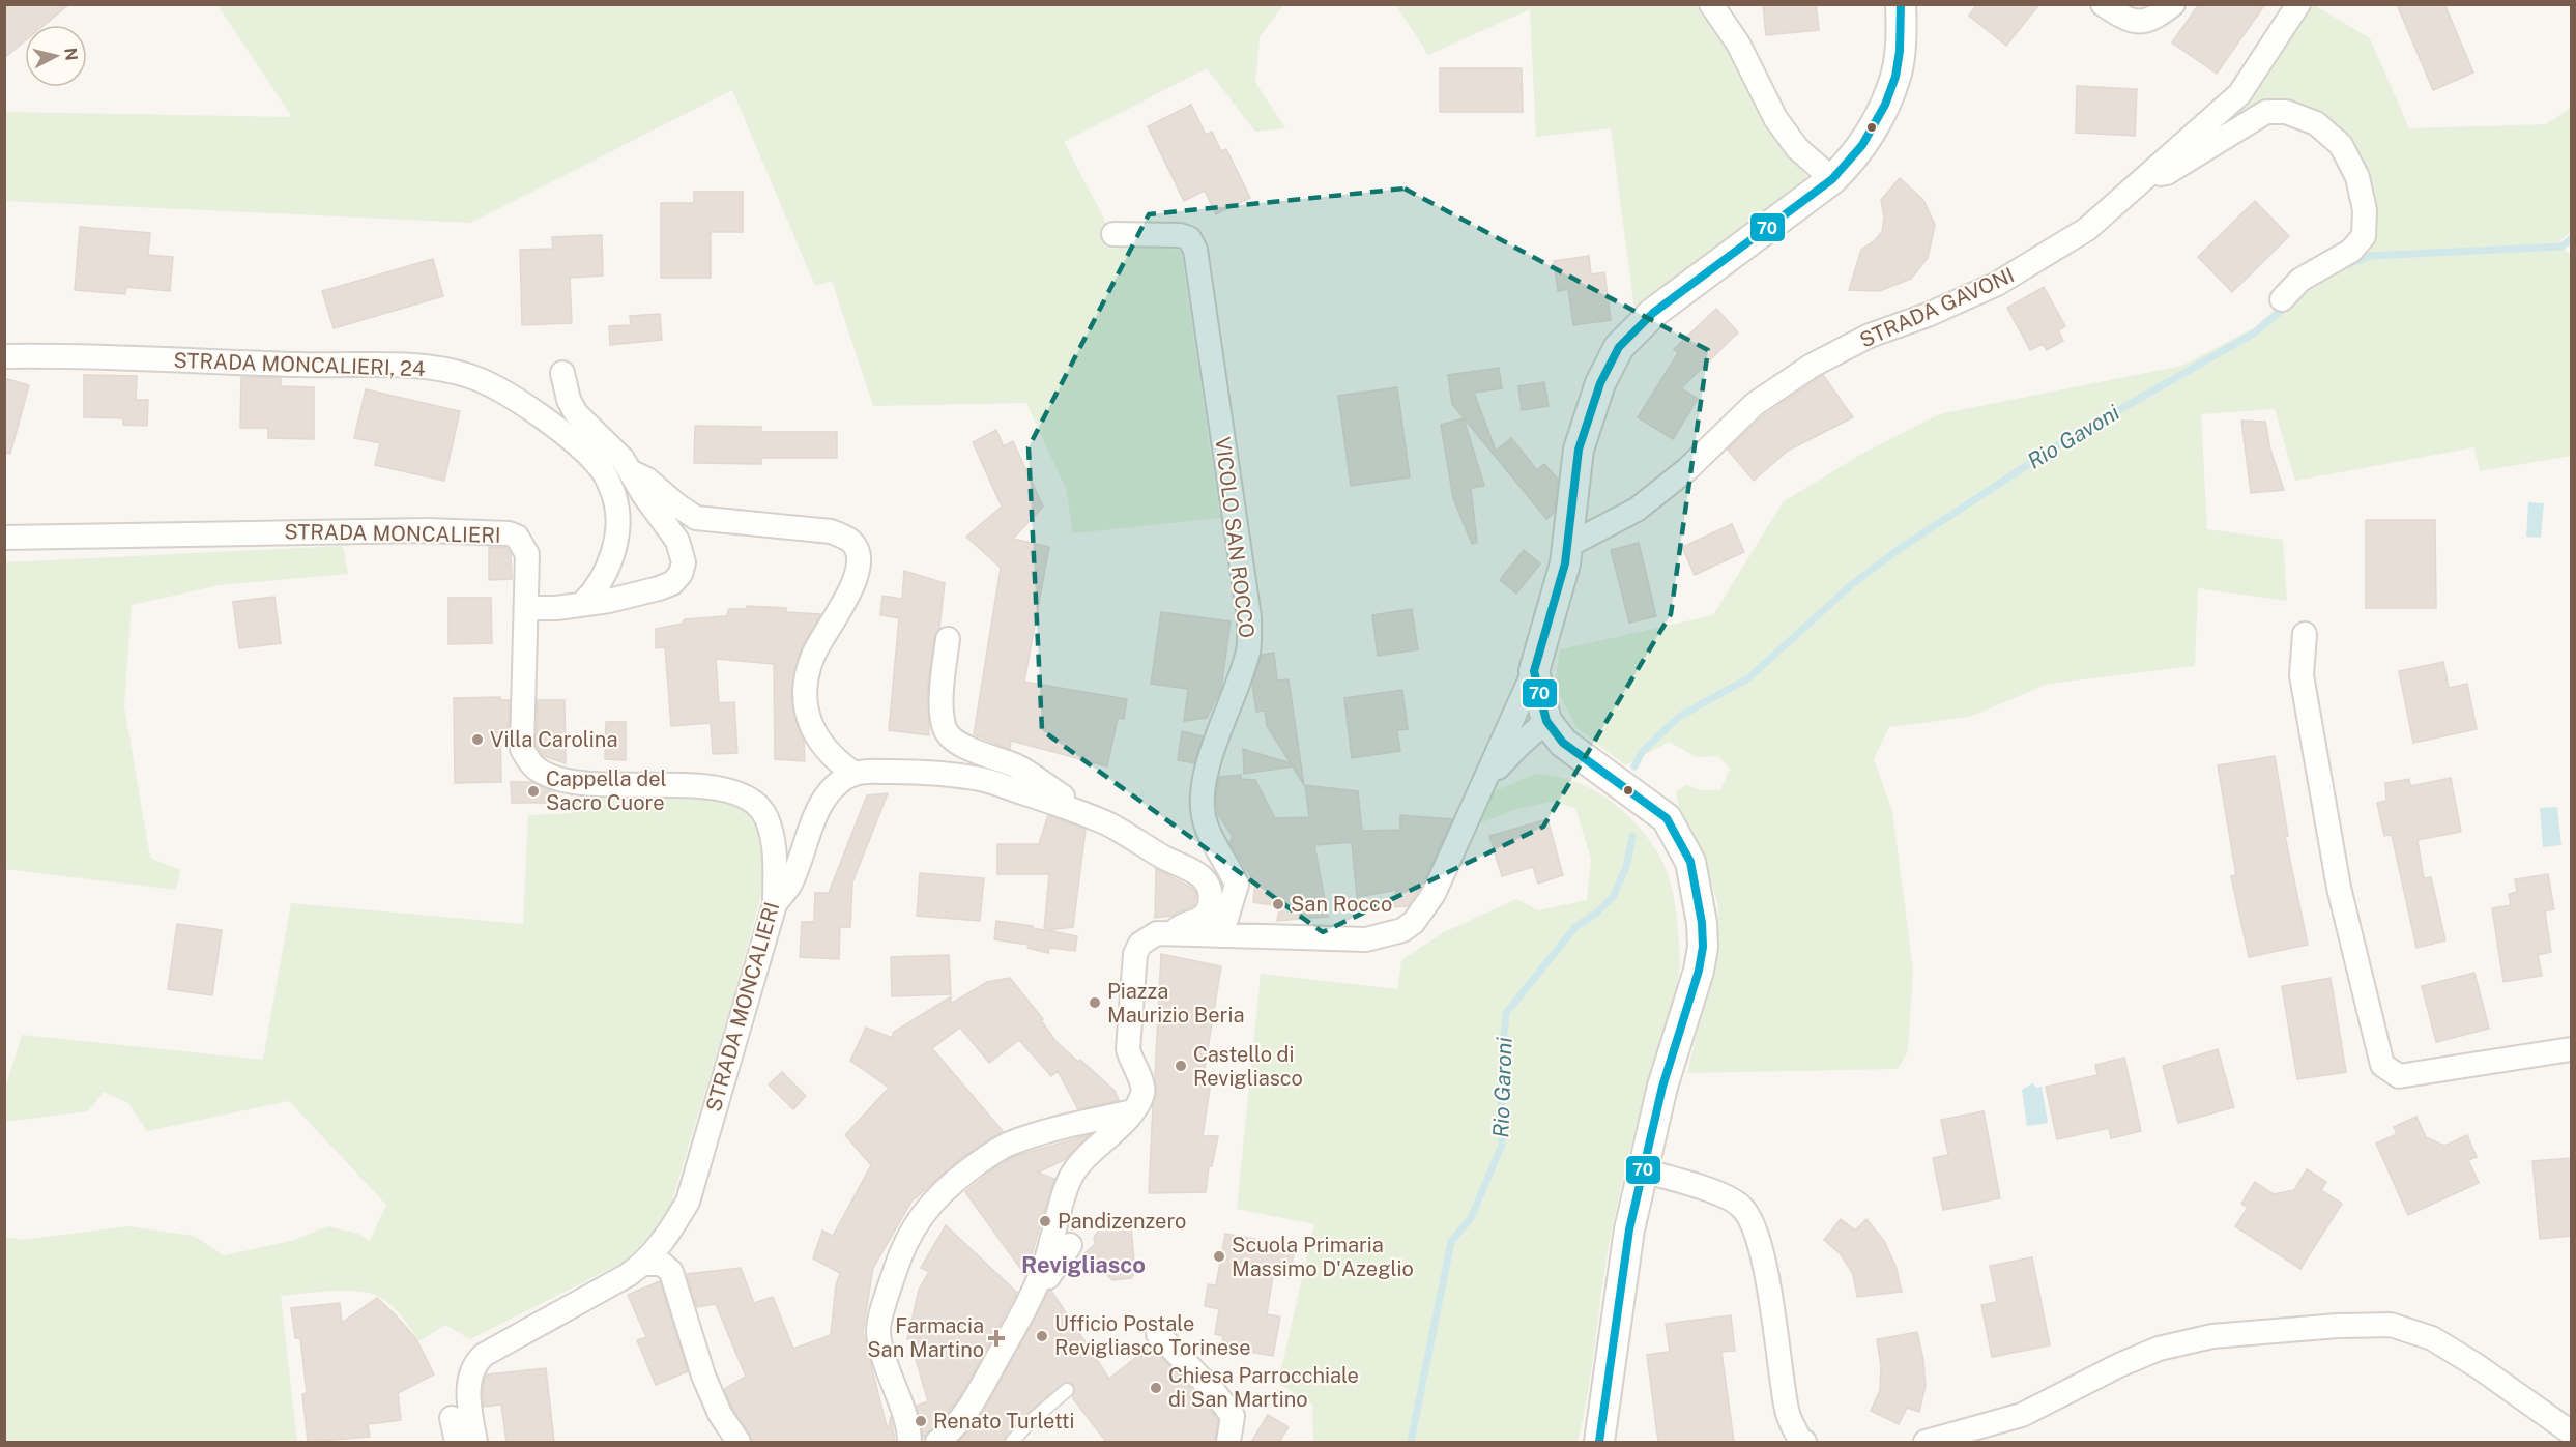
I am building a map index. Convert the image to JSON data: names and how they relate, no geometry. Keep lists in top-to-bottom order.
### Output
{
  "streets": {
    "street": [
      "STRADA GAVONI",
      "STRADA MONCALIERI, 24",
      "STRADA MONCALIERI",
      "VICOLO SAN ROCCO"
    ]
  },
  "districts": ["Revigliasco"],
  "water": ["Rio Gavoni", "Rio Garoni"],
  "places": {
    "other": [
      "Villa Carolina",
      "Cappella del Sacro Cuore",
      "San Rocco",
      "Piazza Maurizio Beria",
      "Castello di Revigliasco",
      "Pandizenzero",
      "Scuola Primaria Massimo D'Azeglio",
      "Ufficio Postale Revigliasco Torinese",
      "Chiesa Parrocchiale di San Martino",
      "Renato Turletti"
    ],
    "health": ["Farmacia San Martino"]
  },
  "lines": ["transit line 70"],
  "north": "right"
}
